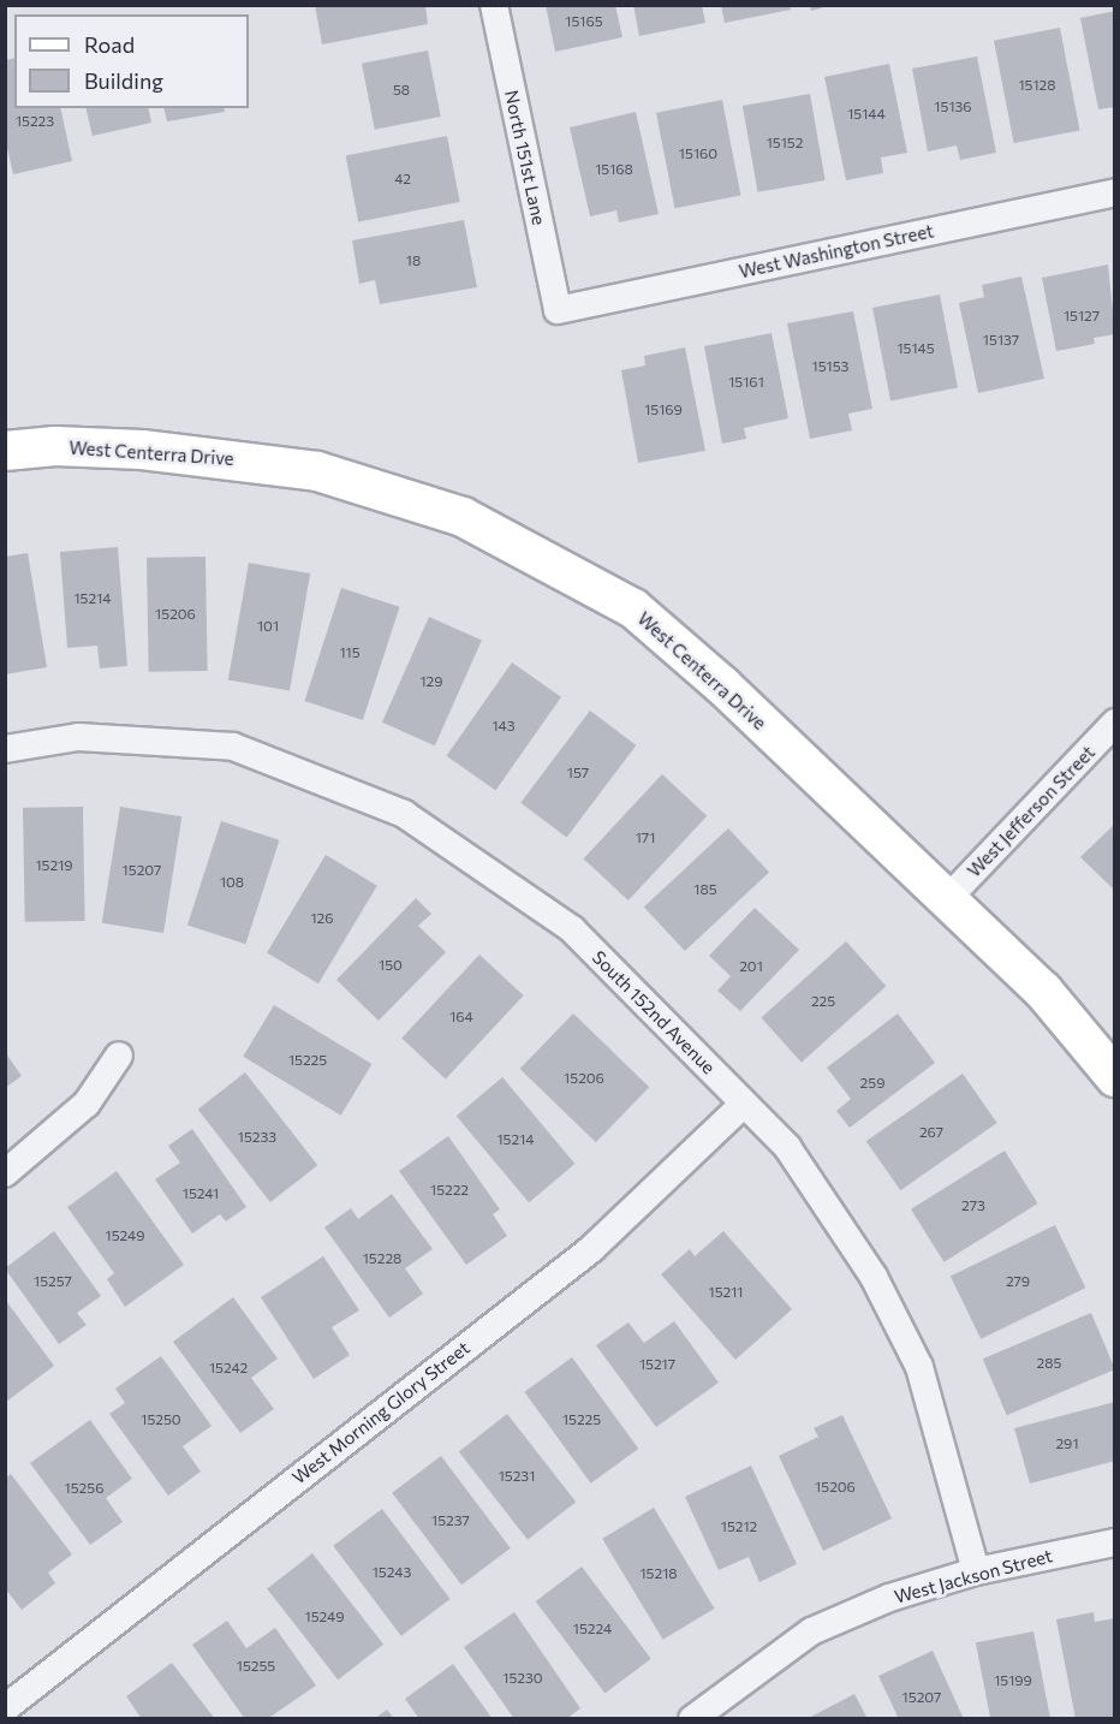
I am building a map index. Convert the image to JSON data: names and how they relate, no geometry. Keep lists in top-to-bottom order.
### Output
{
  "streets": {
    "street": [
      "North 151st Lane",
      "West Washington Street",
      "West Centerra Drive",
      "West Jefferson Street",
      "South 152nd Avenue",
      "West Morning Glory Street",
      "West Jackson Street"
    ]
  },
  "crossings": [
    ["North 151st Lane", "West Washington Street"],
    ["West Centerra Drive", "West Jefferson Street"],
    ["South 152nd Avenue", "West Morning Glory Street"],
    ["South 152nd Avenue", "West Jackson Street"]
  ],
  "house_numbers": [
    "15165",
    "15128",
    "58",
    "15136",
    "15144",
    "15223",
    "15152",
    "15160",
    "15168",
    "42",
    "18",
    "15127",
    "15137",
    "15145",
    "15153",
    "15161",
    "15169",
    "15214",
    "15206",
    "101",
    "115",
    "129",
    "143",
    "157",
    "171",
    "15219",
    "15207",
    "108",
    "185",
    "126",
    "150",
    "201",
    "225",
    "164",
    "15225",
    "15206",
    "259",
    "267",
    "15233",
    "15214",
    "15222",
    "15241",
    "273",
    "15249",
    "15228",
    "15257",
    "279",
    "15211",
    "285",
    "15217",
    "15242",
    "15250",
    "15225",
    "291",
    "15231",
    "15206",
    "15256",
    "15237",
    "15212",
    "15243",
    "15218",
    "15249",
    "15224",
    "15255",
    "15230",
    "15199",
    "15207"
  ],
  "legend": ["Road", "Building"]
}
